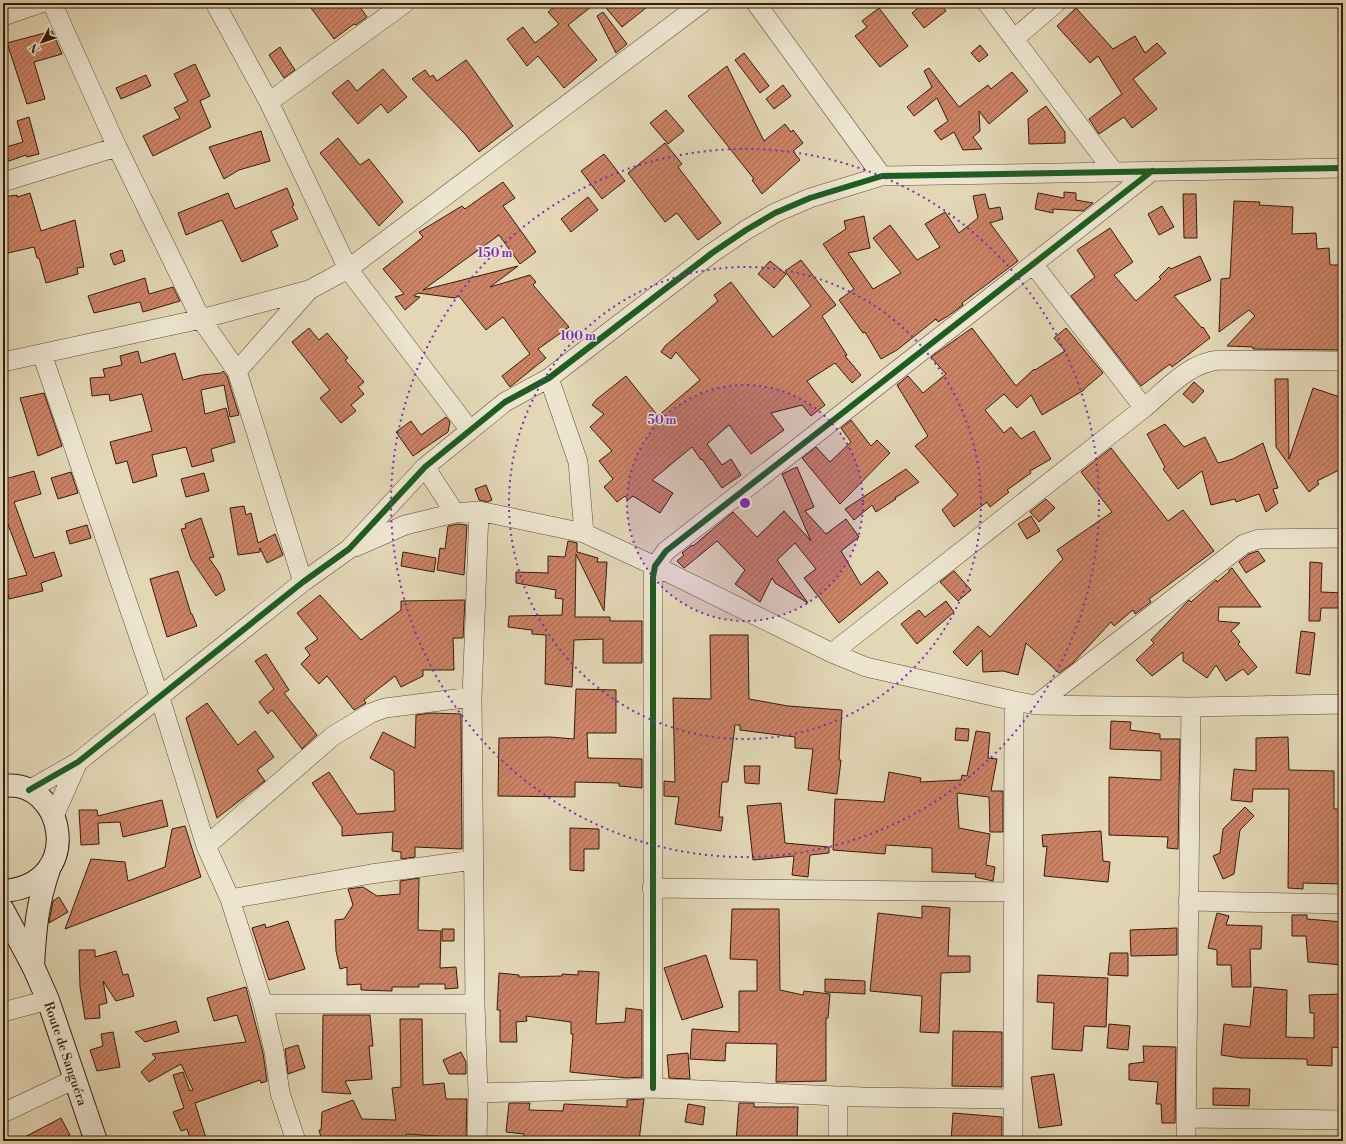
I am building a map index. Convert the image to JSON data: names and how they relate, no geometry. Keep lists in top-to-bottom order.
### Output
{
  "streets": {
    "street": ["Route de Sanguéra"]
  },
  "north": "bottom left",
  "rings": ["150 m", "100 m", "50 m"]
}
